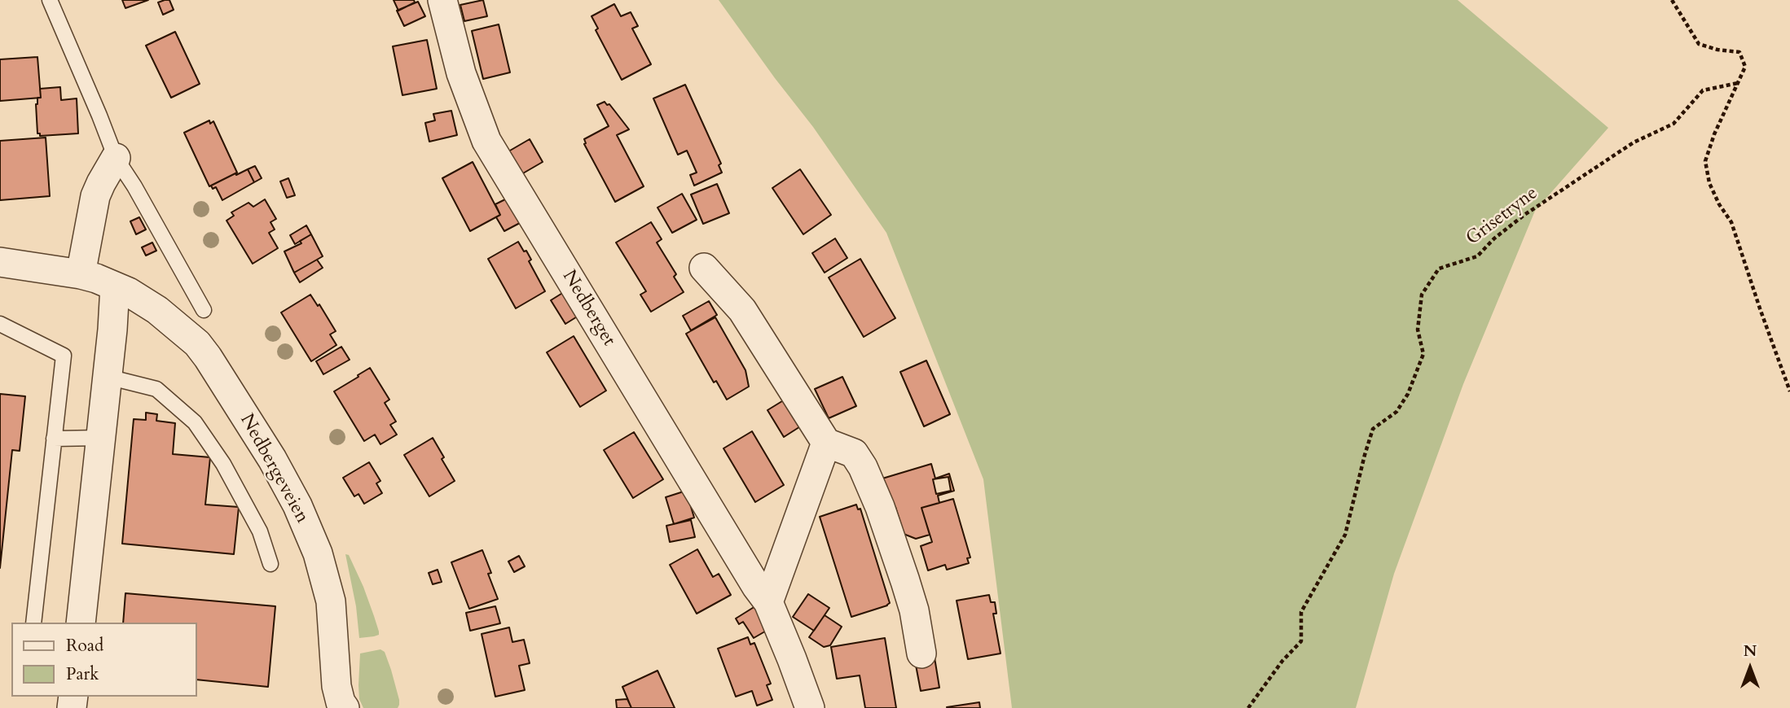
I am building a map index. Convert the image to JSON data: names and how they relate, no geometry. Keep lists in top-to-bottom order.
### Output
{
  "streets": {
    "street": ["Nedberget", "Nedbergeveien"],
    "path": ["Grisetryne"]
  },
  "legend": ["Road", "Park"],
  "north": "top"
}
